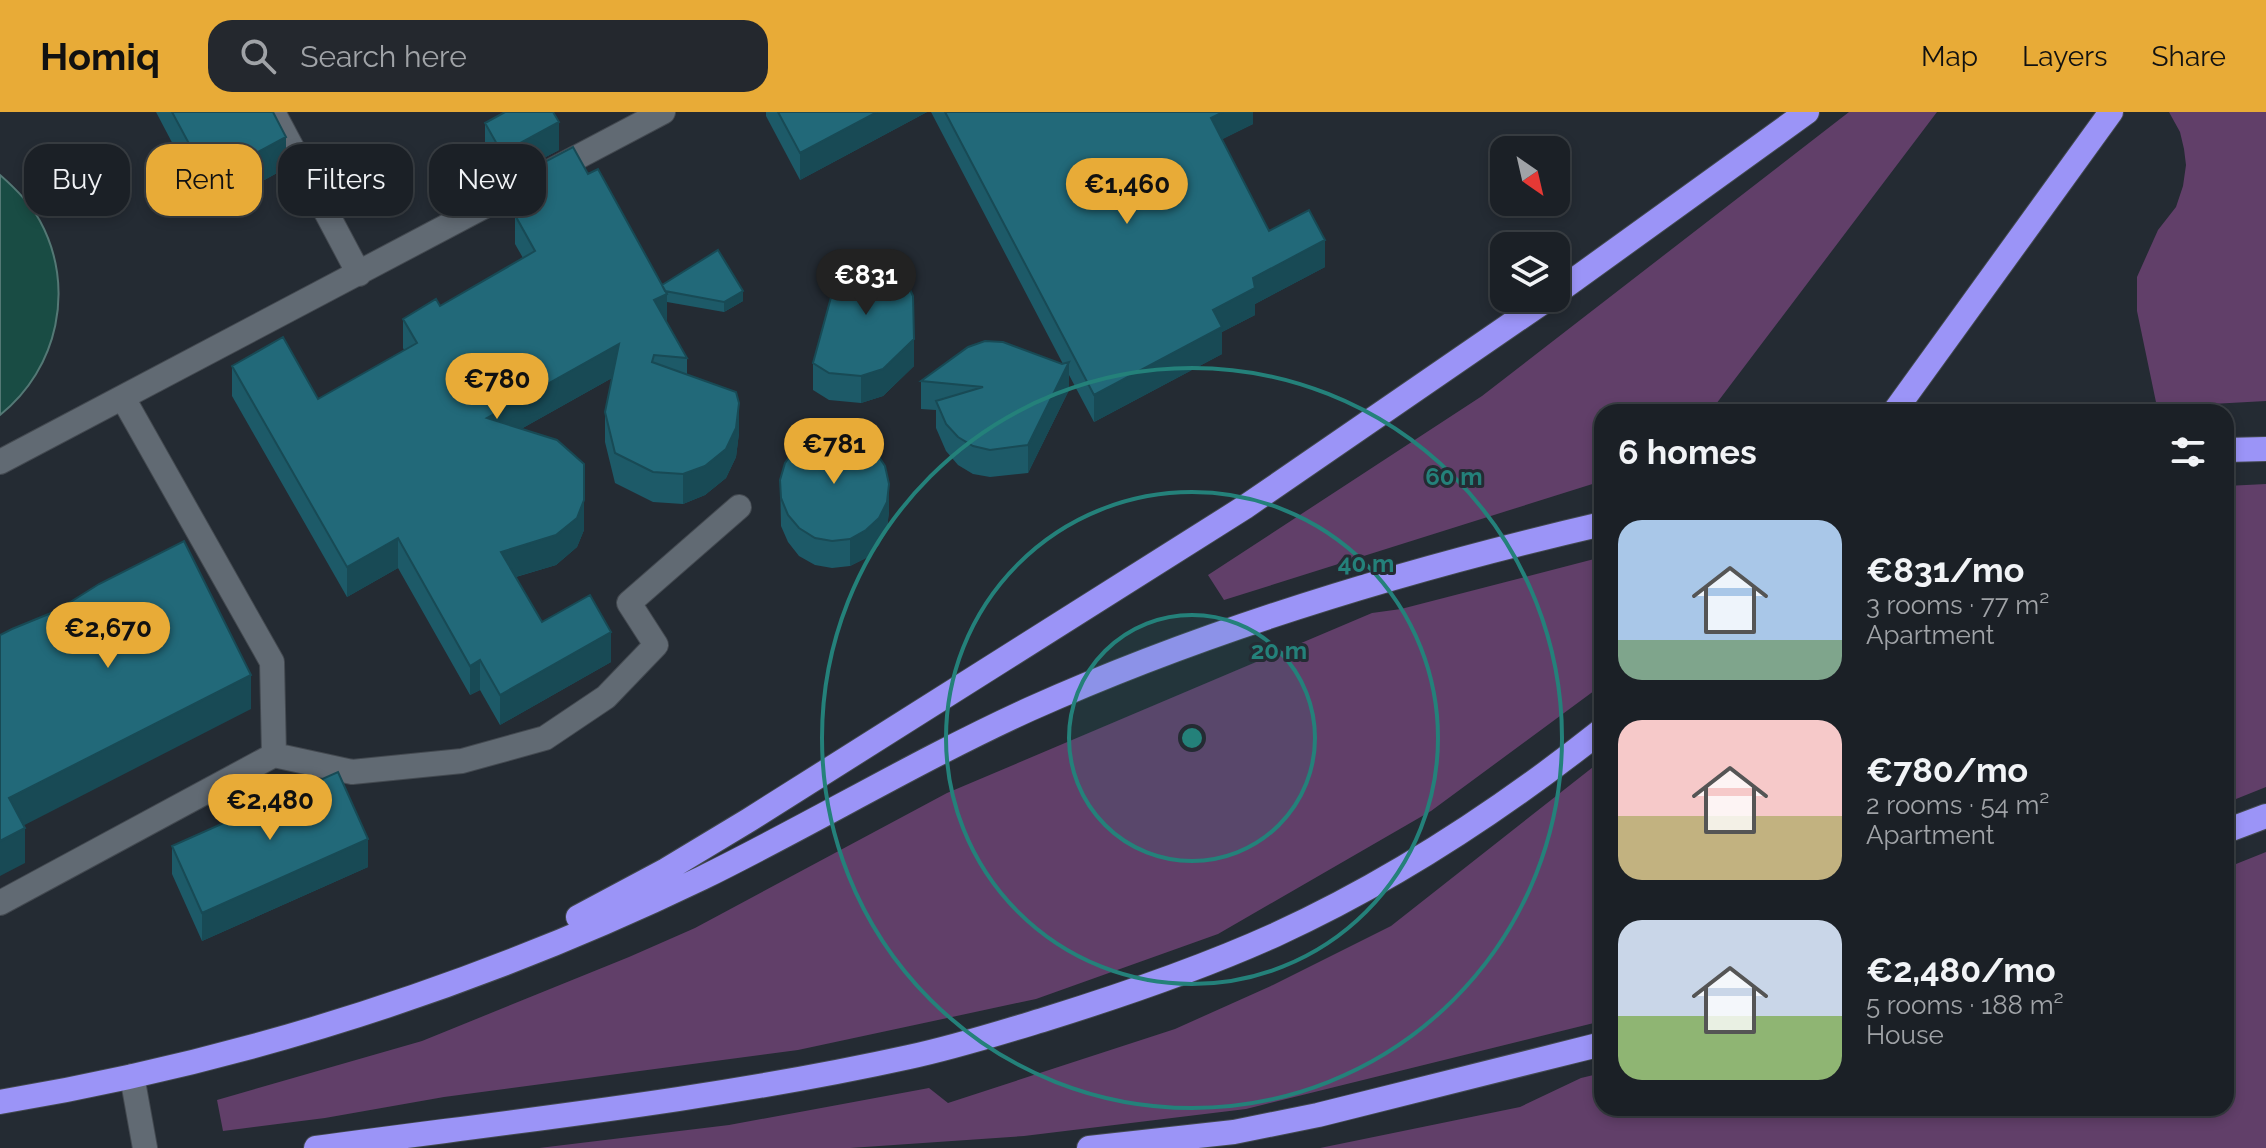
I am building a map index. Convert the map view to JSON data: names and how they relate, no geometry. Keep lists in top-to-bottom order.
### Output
{
  "north": "bottom right",
  "page": {
    "header": "Homiq",
    "search": "Search here",
    "nav": ["Map", "Layers", "Share"],
    "chip": [
      "Buy",
      "Rent",
      "Filters",
      "New"
    ],
    "price": [
      "€1,460",
      "€831",
      "€780",
      "€781",
      "€2,670",
      "€2,480"
    ],
    "heading": "6 homes",
    "list": [
      {
        "name": "€831/mo",
        "note": "3 rooms · 77 m² · Apartment"
      },
      {
        "name": "€780/mo",
        "note": "2 rooms · 54 m² · Apartment"
      },
      {
        "name": "€2,480/mo",
        "note": "5 rooms · 188 m² · House"
      }
    ]
  },
  "rings": ["60 m", "40 m", "20 m"]
}
